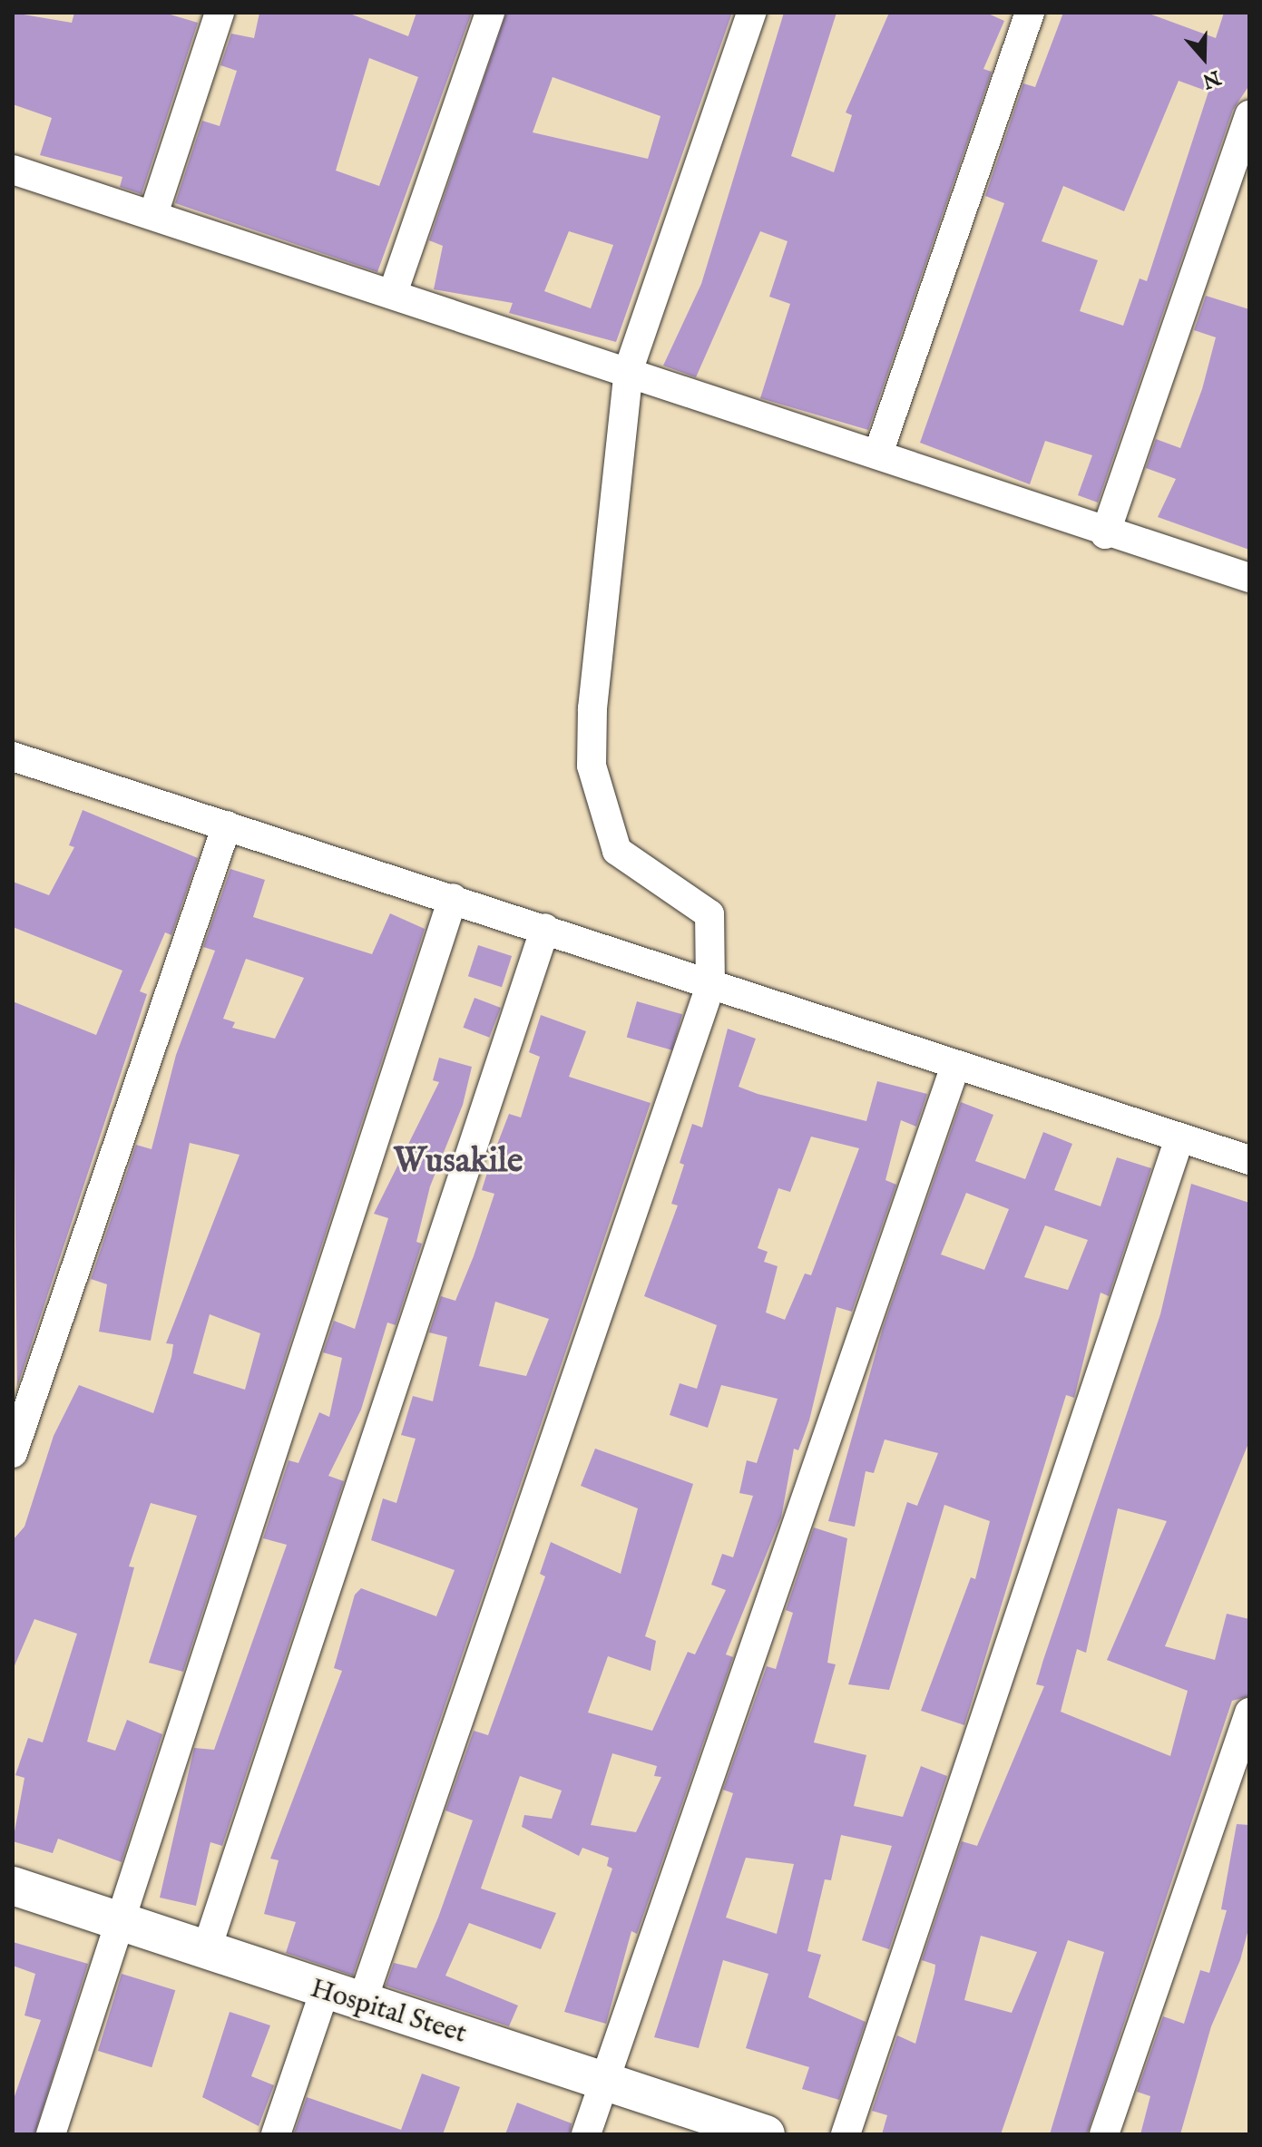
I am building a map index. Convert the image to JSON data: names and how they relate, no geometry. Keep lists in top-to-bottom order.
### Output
{
  "streets": {
    "street": ["Hospital Steet"]
  },
  "districts": ["Wusakile"],
  "north": "bottom"
}
